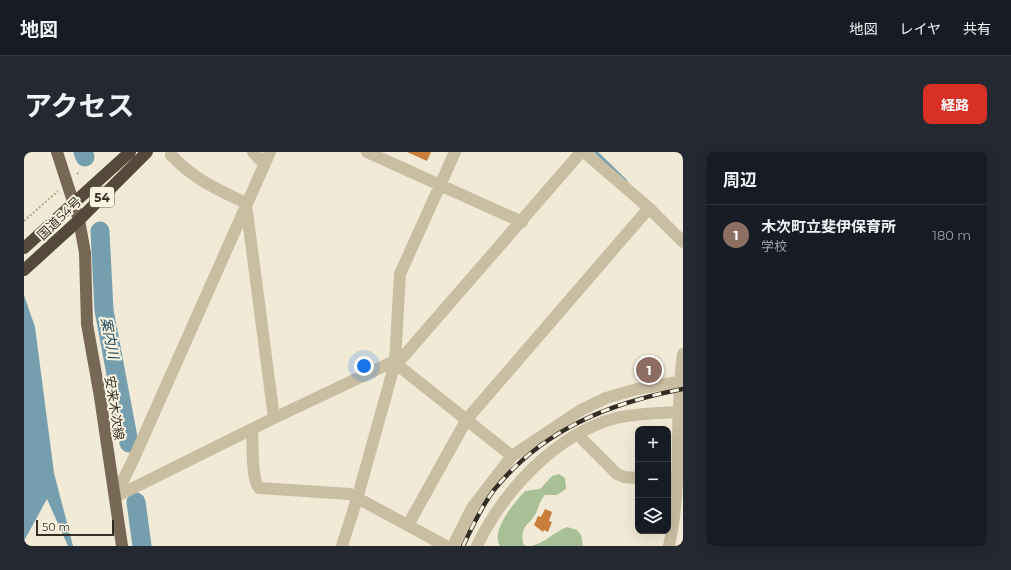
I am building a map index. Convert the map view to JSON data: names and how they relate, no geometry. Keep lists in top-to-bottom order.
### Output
{
  "streets": {
    "highway": ["54", "国道54号"],
    "main road": ["安来木次線"]
  },
  "crossings": [
    ["国道54号", "安来木次線"]
  ],
  "water": ["案内川"],
  "scale_bar": "50 m",
  "page": {
    "header": "地図",
    "nav": ["地図", "レイヤ", "共有"],
    "title": "アクセス",
    "buttons": "経路",
    "heading": "周辺",
    "list": [
      {
        "mark": "1",
        "name": "木次町立斐伊保育所",
        "note": "学校",
        "value": "180 m"
      }
    ],
    "pins": "1",
    "map_buttons": ["+", "−"],
    "scale": "50 m"
  }
}
